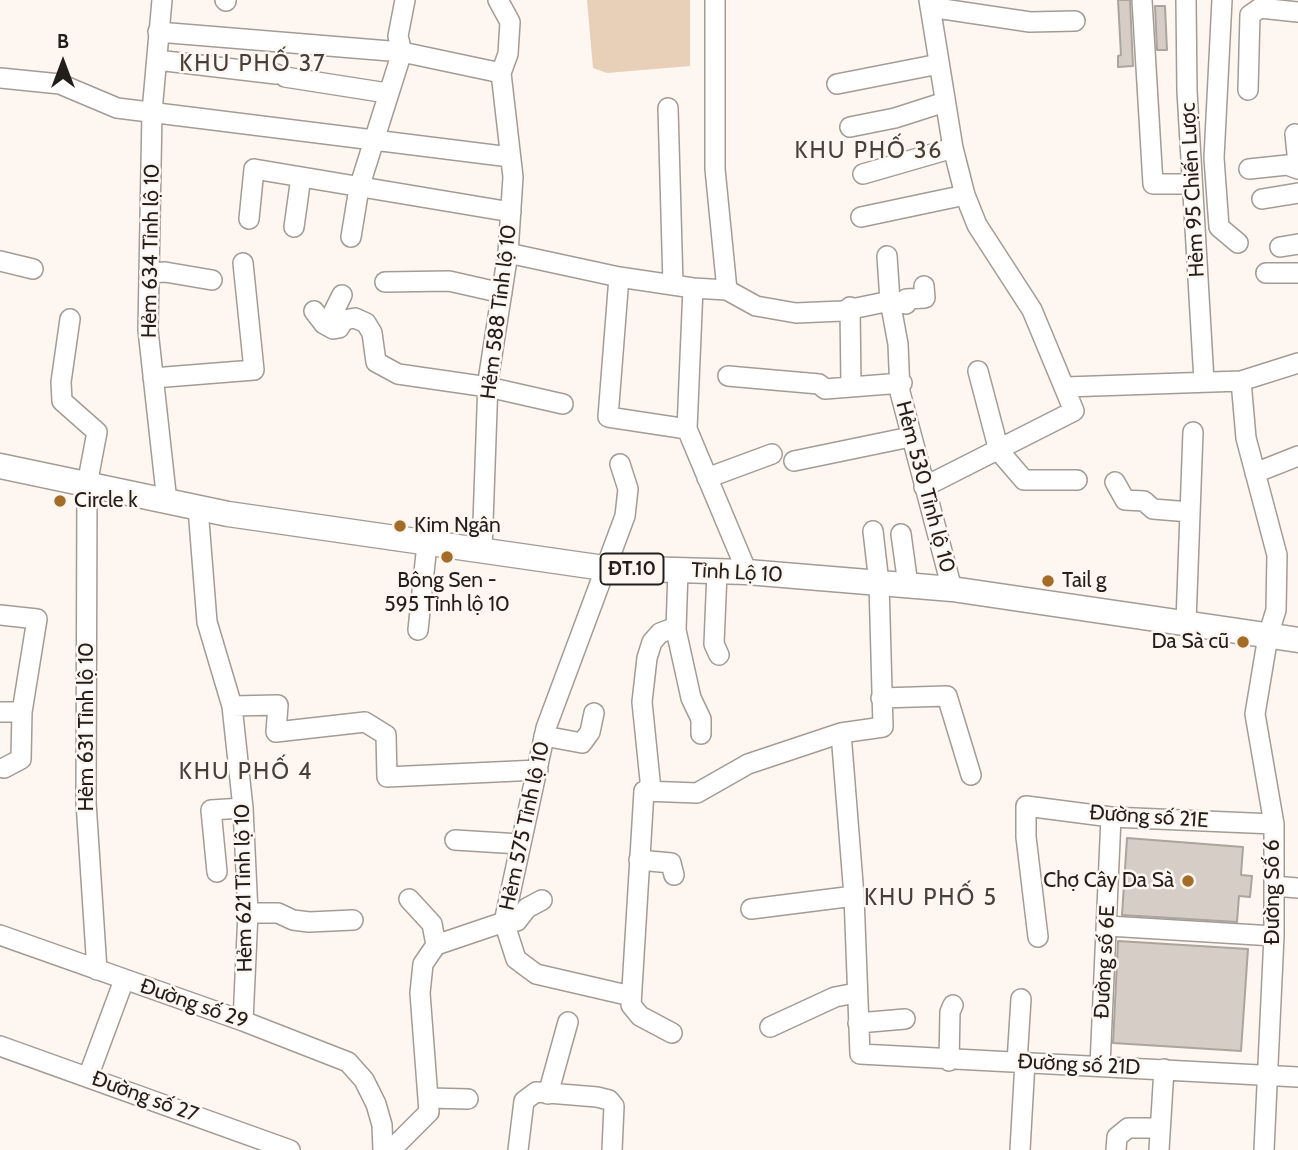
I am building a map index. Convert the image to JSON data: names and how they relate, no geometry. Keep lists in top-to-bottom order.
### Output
{
  "streets": {
    "main road": ["ĐT.10", "Tỉnh Lộ 10"],
    "street": [
      "Hẻm 95 Chiến Lược",
      "Hẻm 634 Tỉnh lộ 10",
      "Hẻm 588 Tỉnh lộ 10",
      "Hẻm 530 Tỉnh lộ 10",
      "Hẻm 631 Tỉnh lộ 10",
      "Đường số 21E",
      "Hẻm 575 Tỉnh lộ 10",
      "Hẻm 621 Tỉnh lộ 10",
      "Đường Số 6",
      "Đường số 6E",
      "Đường số 29",
      "Đường số 21D",
      "Đường số 27"
    ]
  },
  "crossings": [
    ["Hẻm 634 Tỉnh lộ 10", "Tỉnh Lộ 10"],
    ["Hẻm 588 Tỉnh lộ 10", "Tỉnh Lộ 10"],
    ["Hẻm 530 Tỉnh lộ 10", "Tỉnh Lộ 10"],
    ["ĐT.10", "Tỉnh Lộ 10"],
    ["ĐT.10", "Đường Số 6"],
    ["Tỉnh Lộ 10", "Hẻm 631 Tỉnh lộ 10"],
    ["Tỉnh Lộ 10", "Hẻm 575 Tỉnh lộ 10"],
    ["Tỉnh Lộ 10", "Hẻm 621 Tỉnh lộ 10"],
    ["Tỉnh Lộ 10", "Đường Số 6"],
    ["Hẻm 631 Tỉnh lộ 10", "Đường số 29"],
    ["Đường số 21E", "Đường Số 6"],
    ["Đường số 21E", "Đường số 6E"],
    ["Hẻm 621 Tỉnh lộ 10", "Đường số 29"],
    ["Đường Số 6", "Đường số 21D"],
    ["Đường số 6E", "Đường số 21D"]
  ],
  "districts": [
    "KHU PHỐ 37",
    "KHU PHỐ 36",
    "KHU PHỐ 4",
    "KHU PHỐ 5"
  ],
  "places": [
    "Circle k",
    "Kim Ngân",
    "Bông Sen - 595 Tỉnh lộ 10",
    "Tail g",
    "Da Sà cũ",
    "Chợ Cây Da Sà"
  ],
  "north": "top"
}
